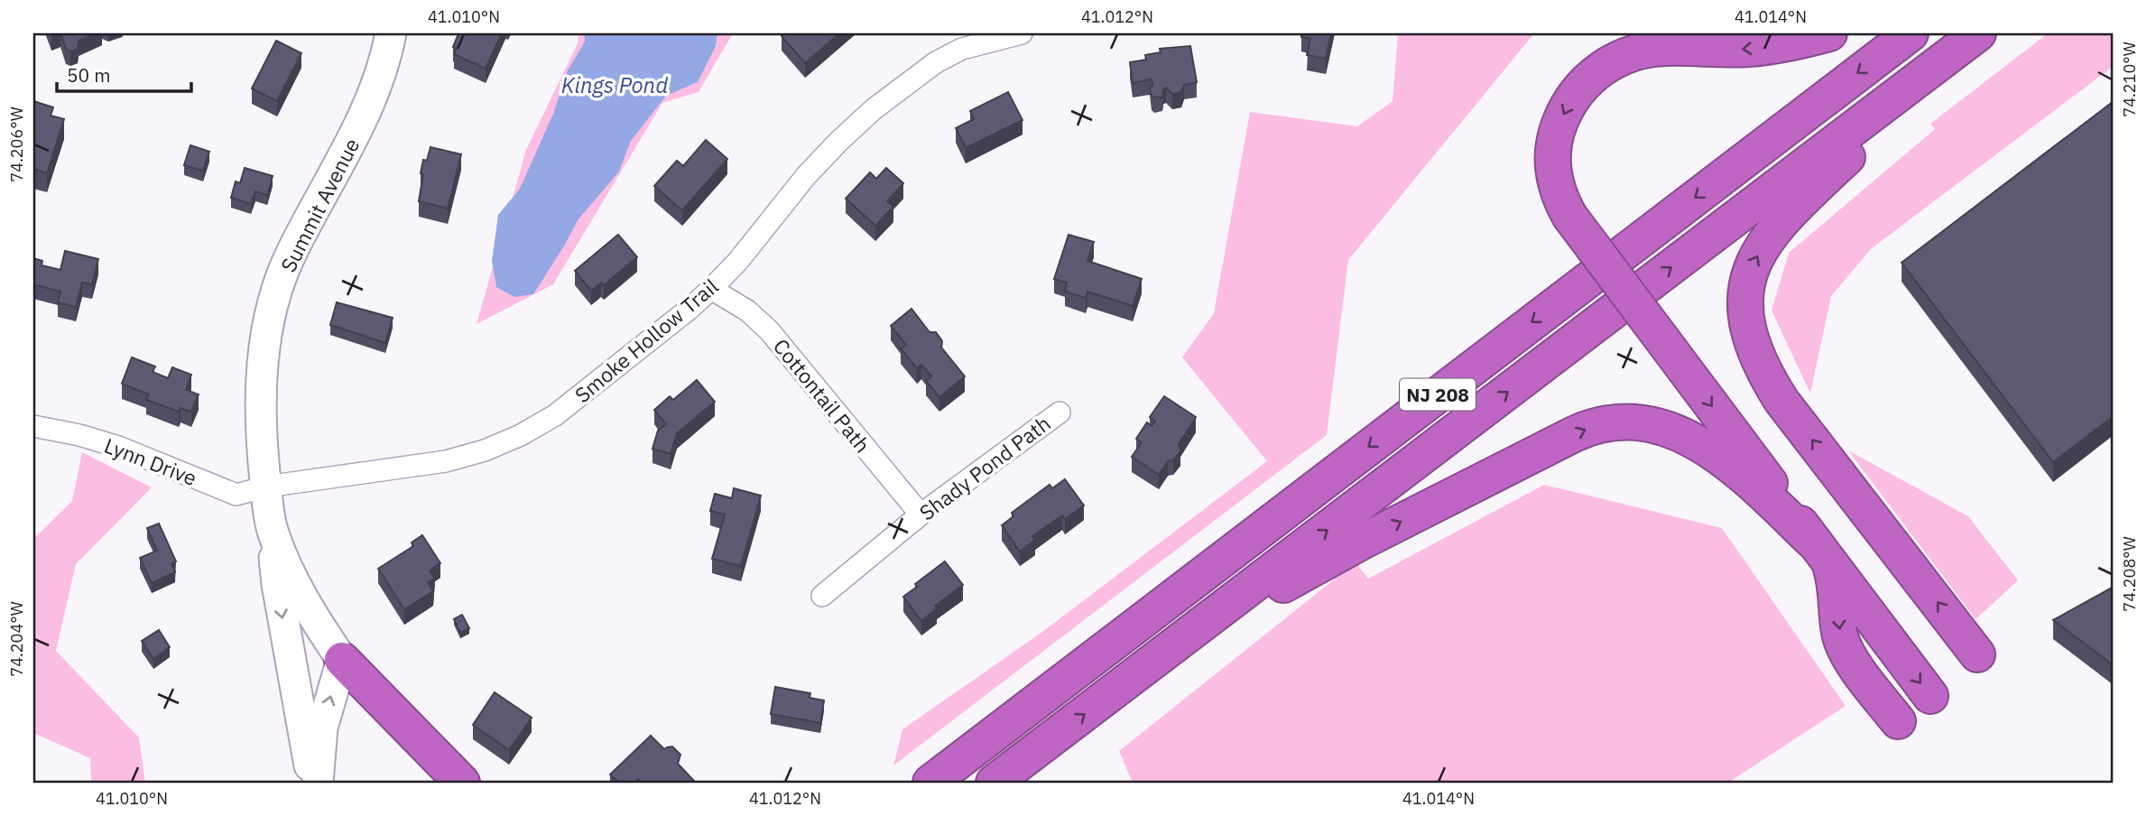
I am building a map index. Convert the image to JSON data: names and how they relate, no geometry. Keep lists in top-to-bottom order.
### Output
{
  "streets": {
    "highway": ["NJ 208"],
    "street": [
      "Summit Avenue",
      "Smoke Hollow Trail",
      "Cottontail Path",
      "Lynn Drive",
      "Shady Pond Path"
    ]
  },
  "crossings": [
    ["Summit Avenue", "Smoke Hollow Trail"],
    ["Summit Avenue", "Lynn Drive"],
    ["Smoke Hollow Trail", "Cottontail Path"],
    ["Smoke Hollow Trail", "Lynn Drive"],
    ["Cottontail Path", "Shady Pond Path"]
  ],
  "water": ["Kings Pond"],
  "scale_bar": "50 m",
  "coordinates": [
    "41.010°N",
    "41.012°N",
    "41.014°N",
    "74.210°W",
    "74.206°W",
    "74.208°W",
    "74.204°W"
  ]
}
